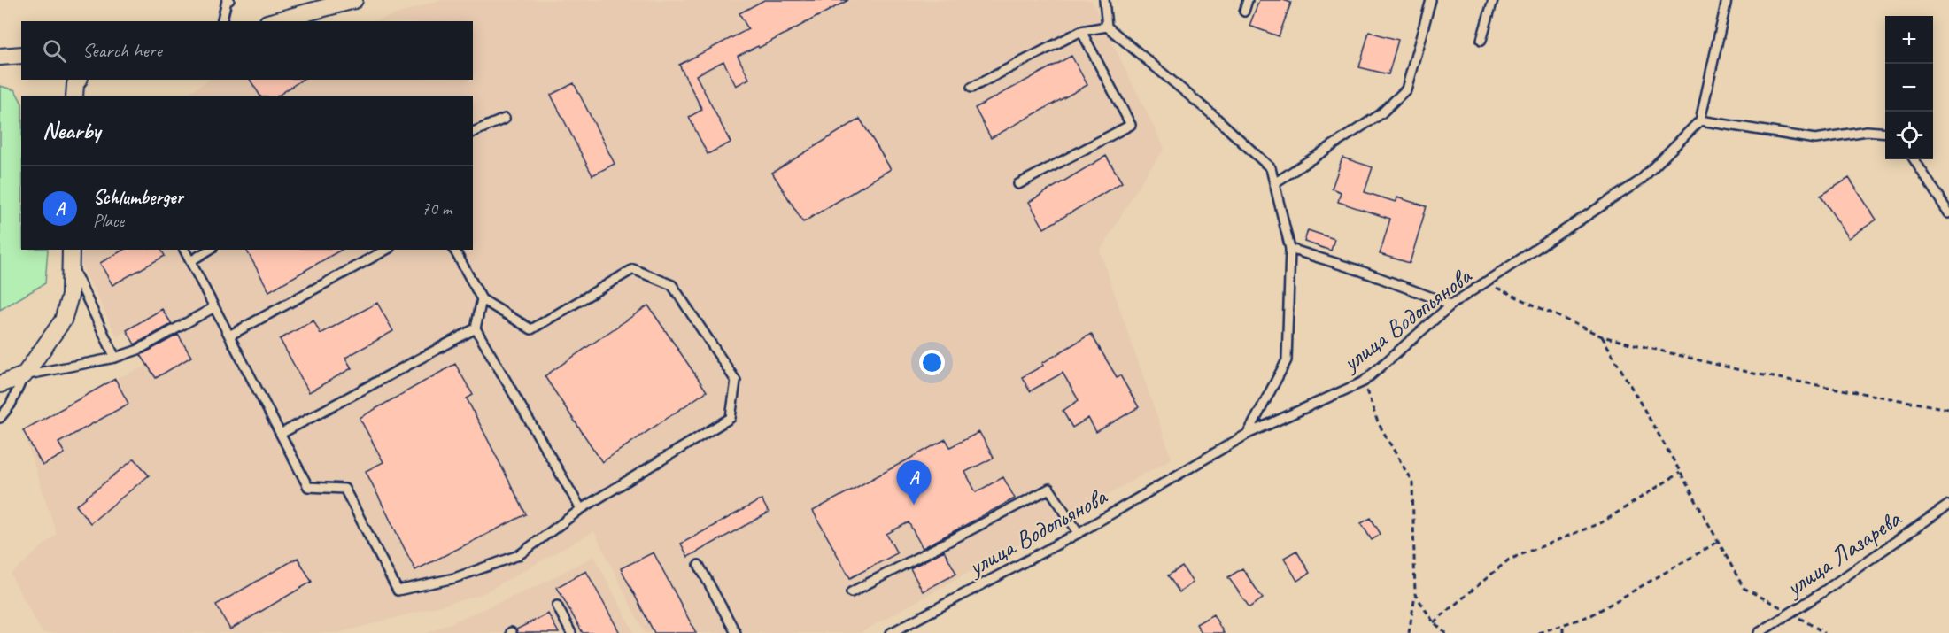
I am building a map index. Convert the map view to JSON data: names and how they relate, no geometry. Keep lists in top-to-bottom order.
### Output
{
  "streets": {
    "lane": ["улица Водопьянова", "улица Лазарева"]
  },
  "page": {
    "map_buttons": ["+", "−"],
    "search": "Search here",
    "heading": "Nearby",
    "list": [
      {
        "mark": "A",
        "name": "Schlumberger",
        "note": "Place",
        "value": "70 m"
      }
    ],
    "pins": "A"
  }
}
